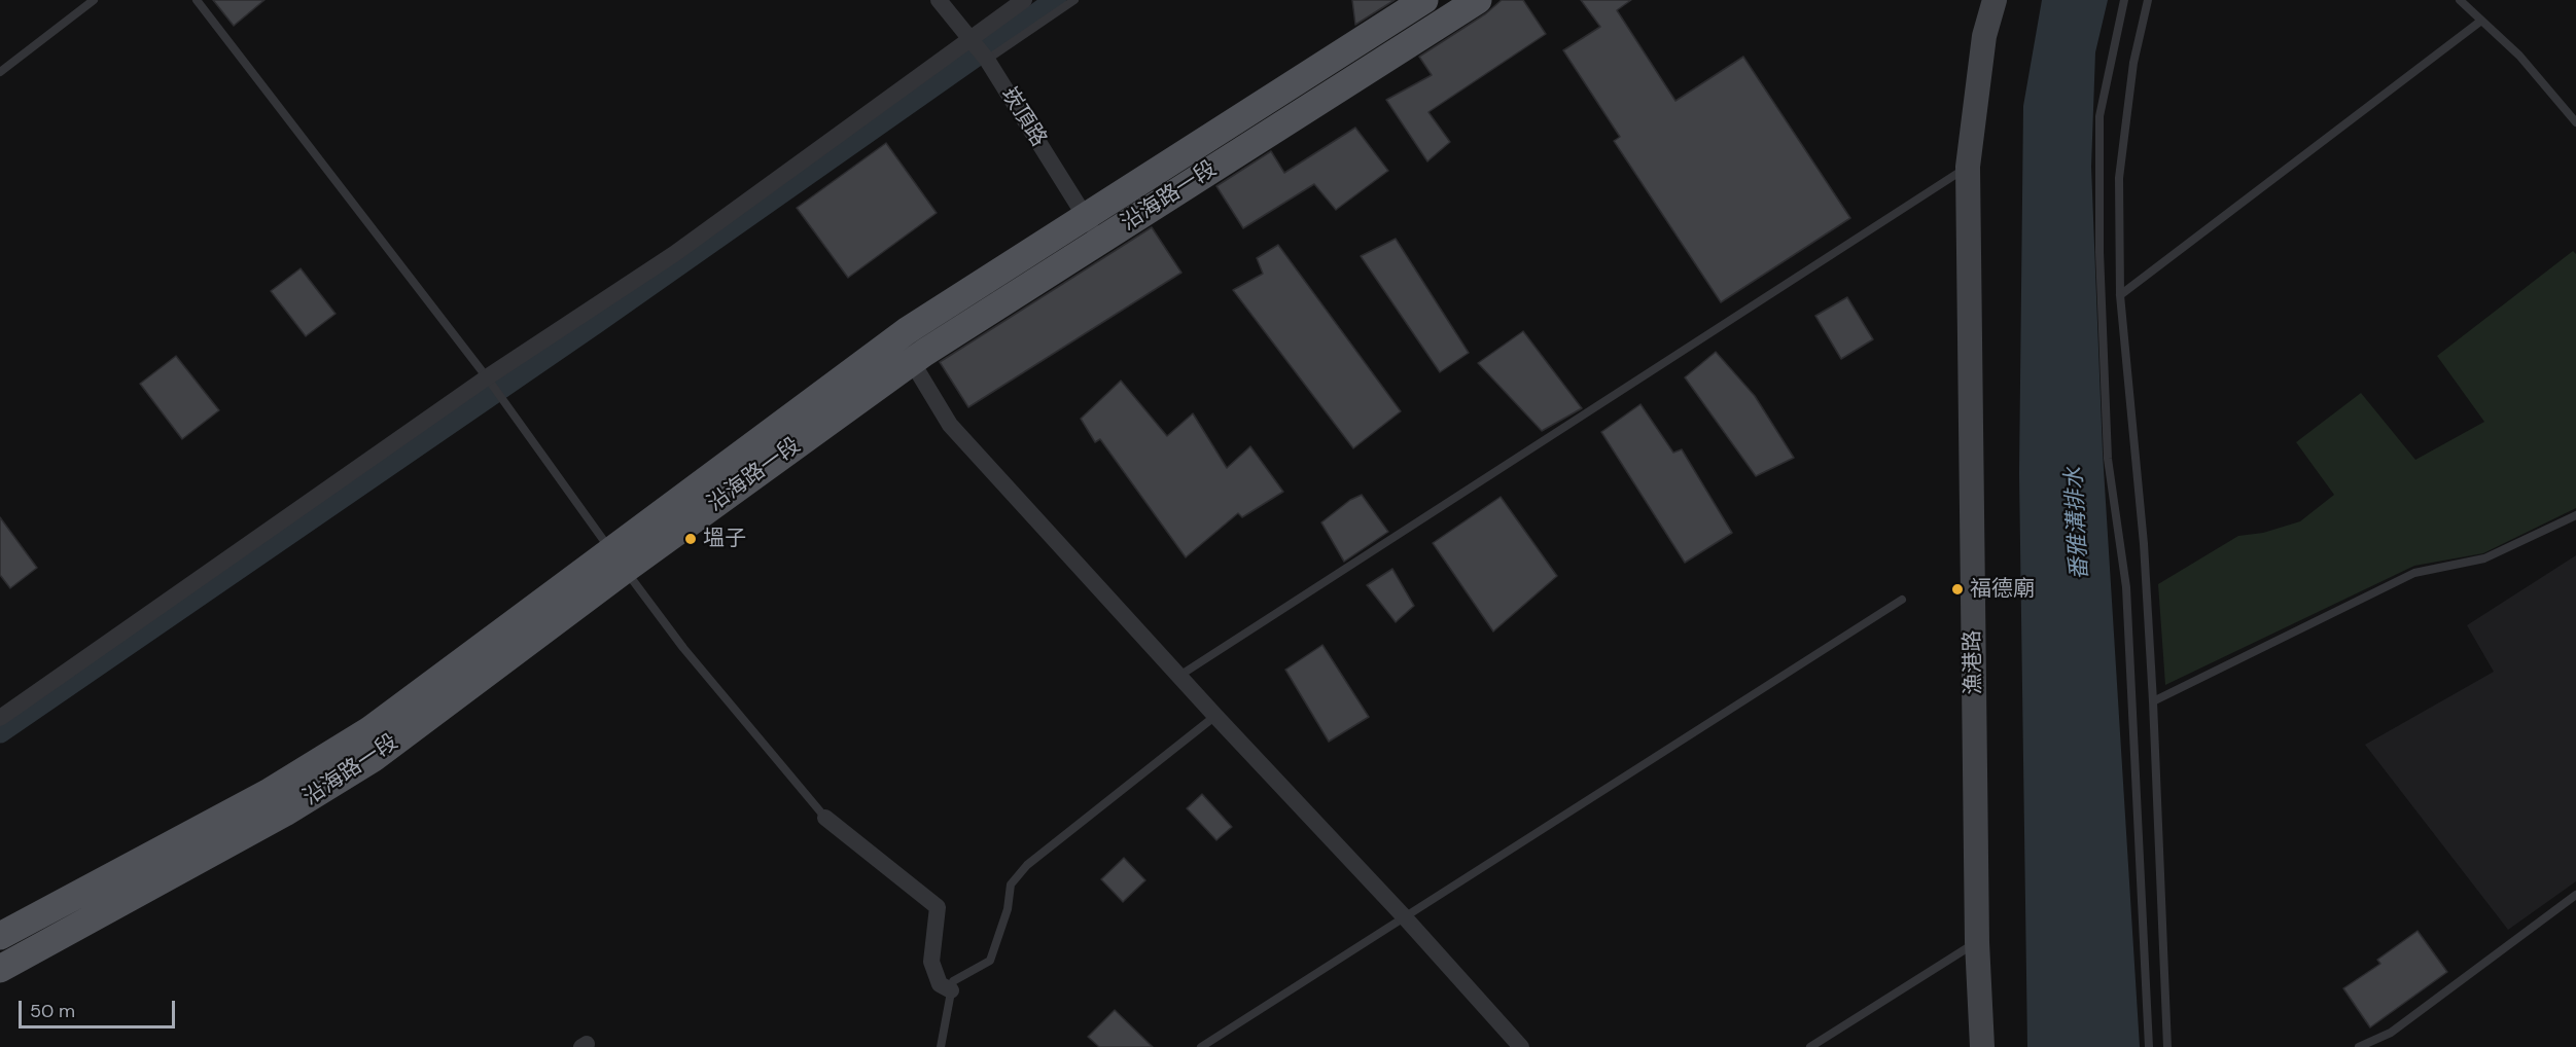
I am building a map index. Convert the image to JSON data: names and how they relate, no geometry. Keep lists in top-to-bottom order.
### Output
{
  "streets": {
    "main road": ["沿海路一段"],
    "street": ["崁頂路", "漁港路"]
  },
  "crossings": [
    ["崁頂路", "沿海路一段"]
  ],
  "water": ["番雅溝排水"],
  "places": ["塭子", "福德廟"],
  "scale_bar": "50 m"
}
